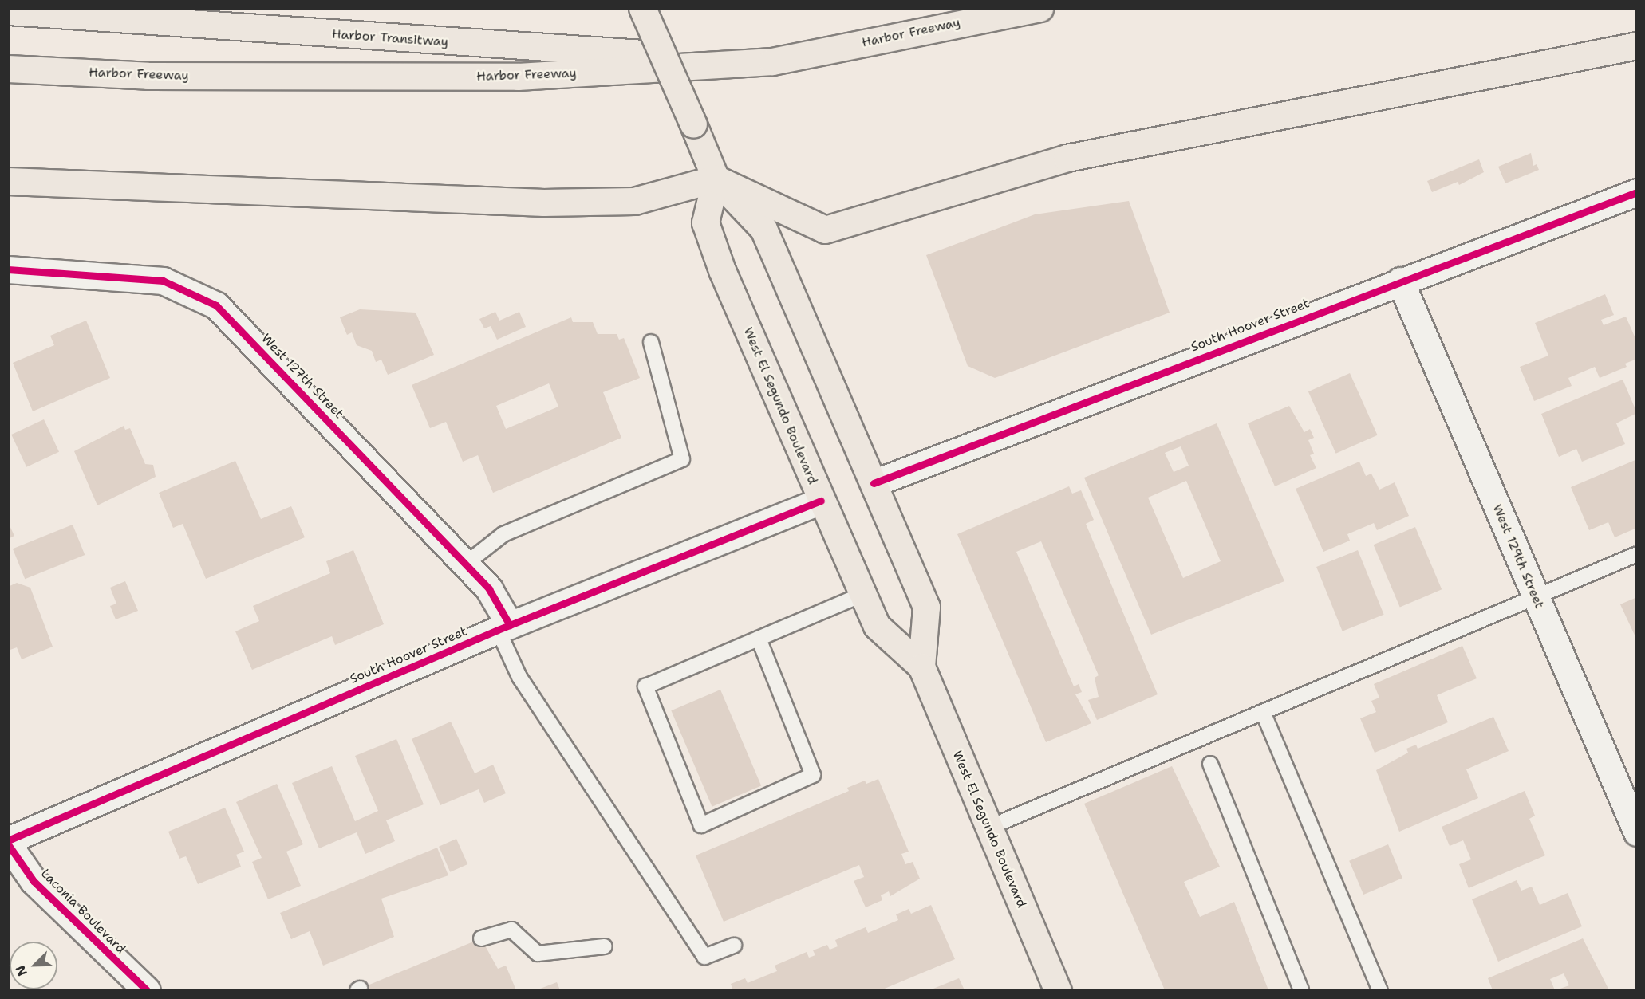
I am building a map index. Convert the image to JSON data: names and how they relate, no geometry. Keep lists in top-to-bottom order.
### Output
{
  "streets": {
    "main road": ["Harbor Freeway", "Harbor Transitway", "West El Segundo Boulevard"],
    "street": [
      "South Hoover Street",
      "West 127th Street",
      "West 129th Street",
      "Laconia Boulevard"
    ]
  },
  "crossings": [
    ["Harbor Freeway", "Harbor Transitway"],
    ["South Hoover Street", "West 127th Street"],
    ["South Hoover Street", "West El Segundo Boulevard"],
    ["South Hoover Street", "West 129th Street"]
  ],
  "north": "bottom left"
}
